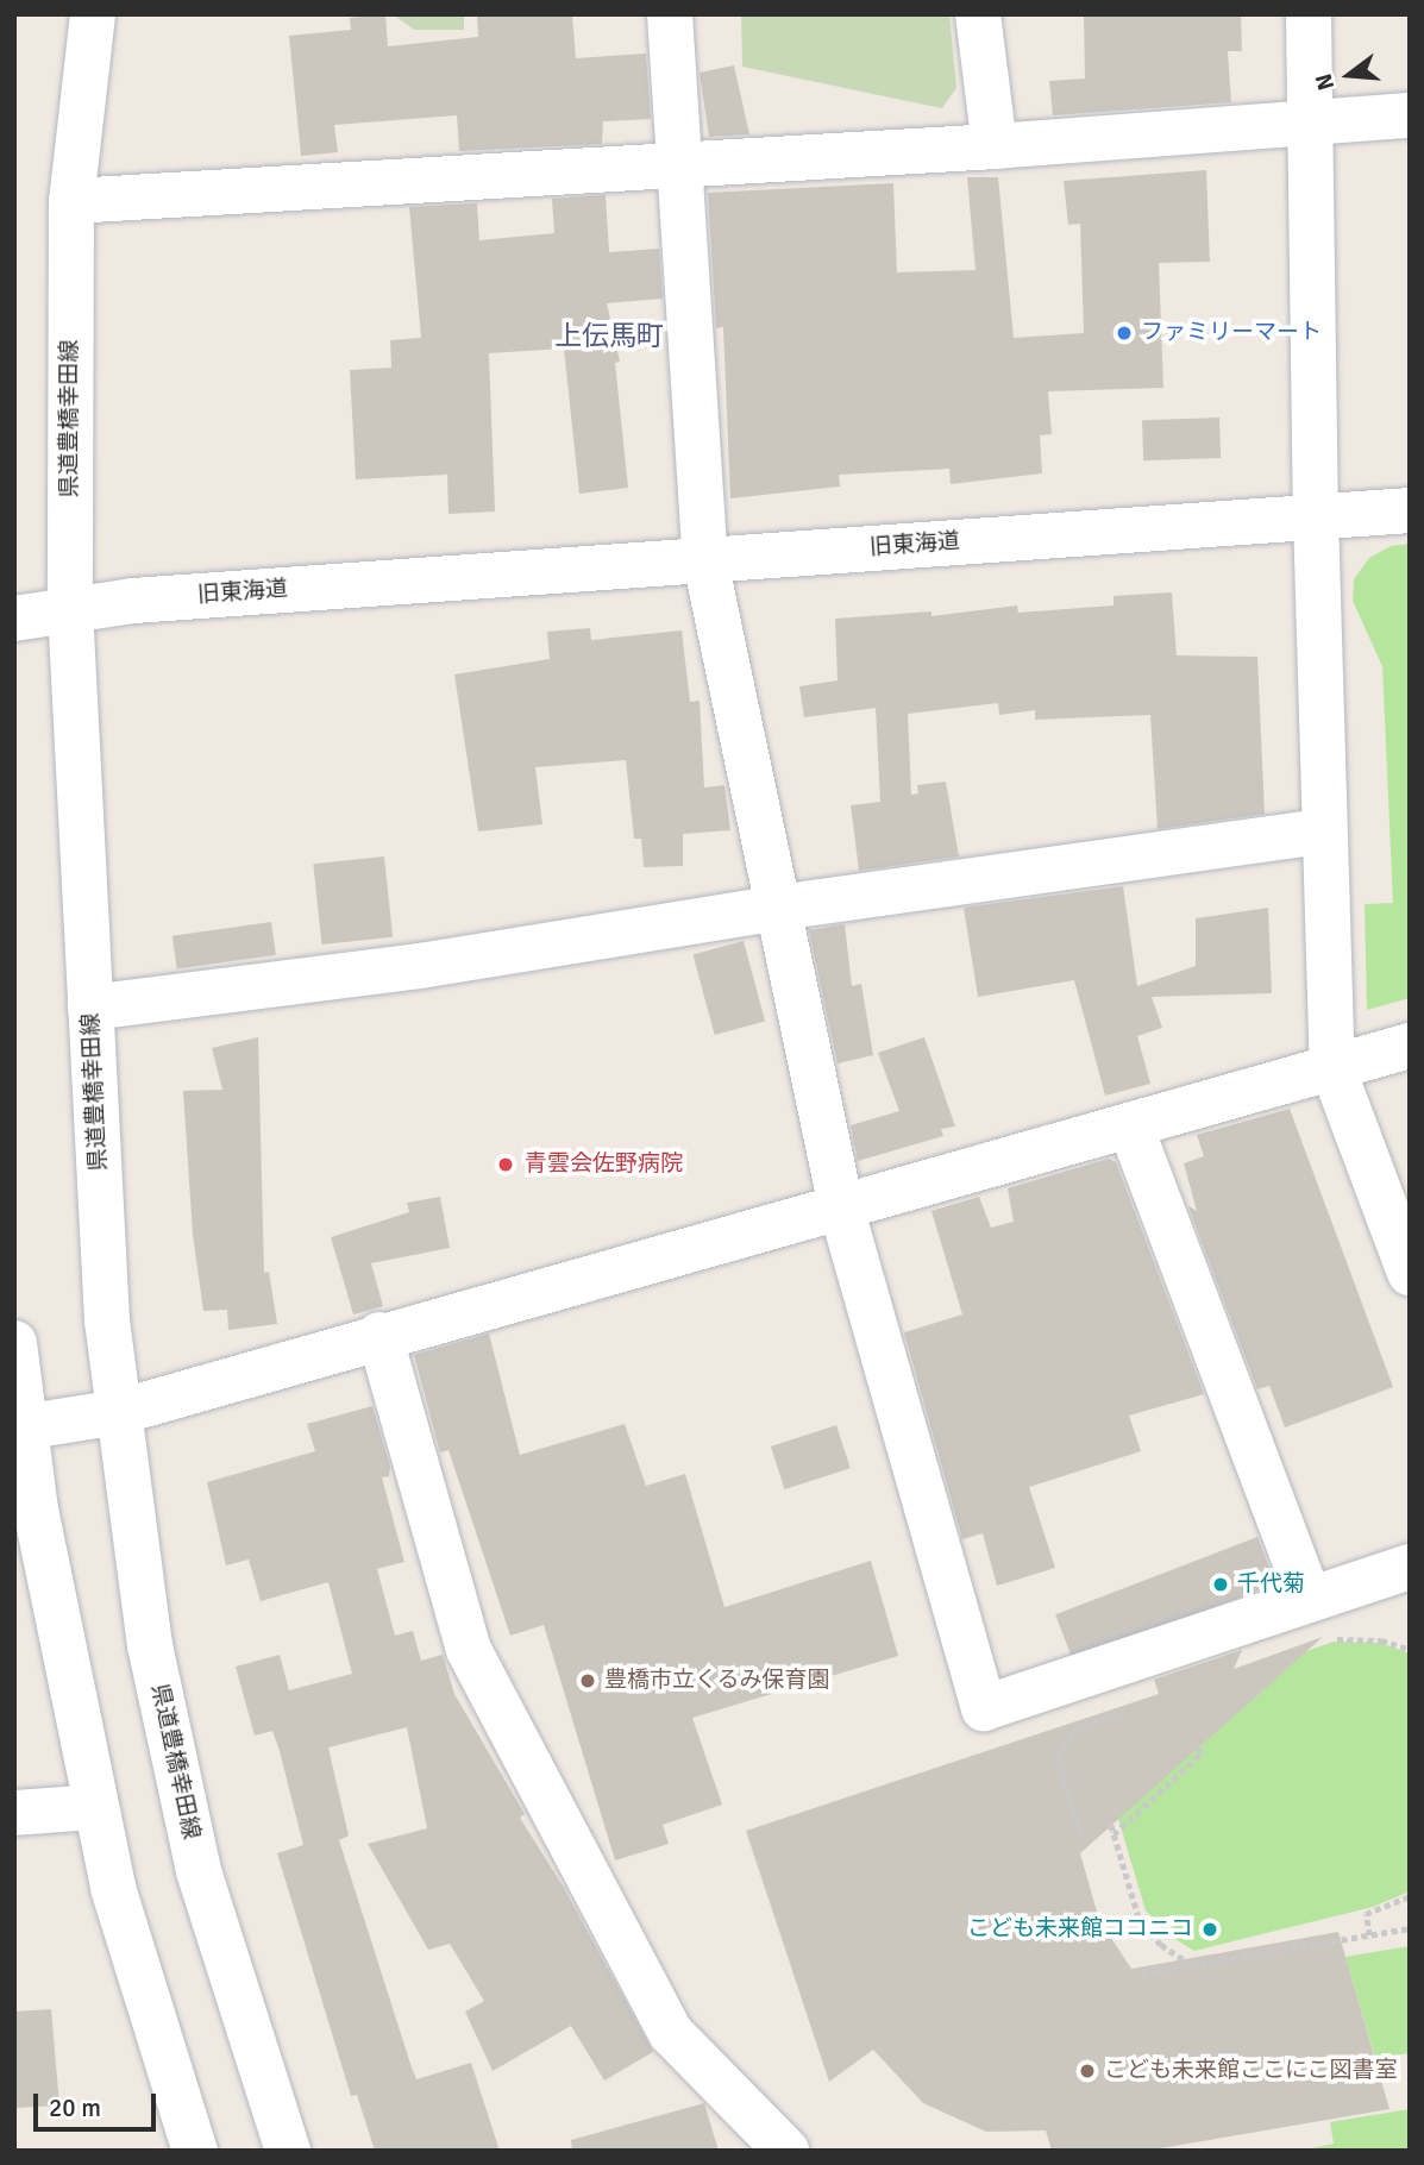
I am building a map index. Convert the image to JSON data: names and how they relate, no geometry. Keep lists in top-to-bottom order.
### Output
{
  "streets": {
    "street": ["県道豊橋幸田線", "旧東海道"]
  },
  "crossings": [
    ["県道豊橋幸田線", "旧東海道"]
  ],
  "districts": ["上伝馬町"],
  "places": [
    "ファミリーマート",
    "青雲会佐野病院",
    "千代菊",
    "豊橋市立くるみ保育園",
    "こども未来館ココニコ",
    "こども未来館ここにこ図書室"
  ],
  "scale_bar": "20 m",
  "north": "left"
}
